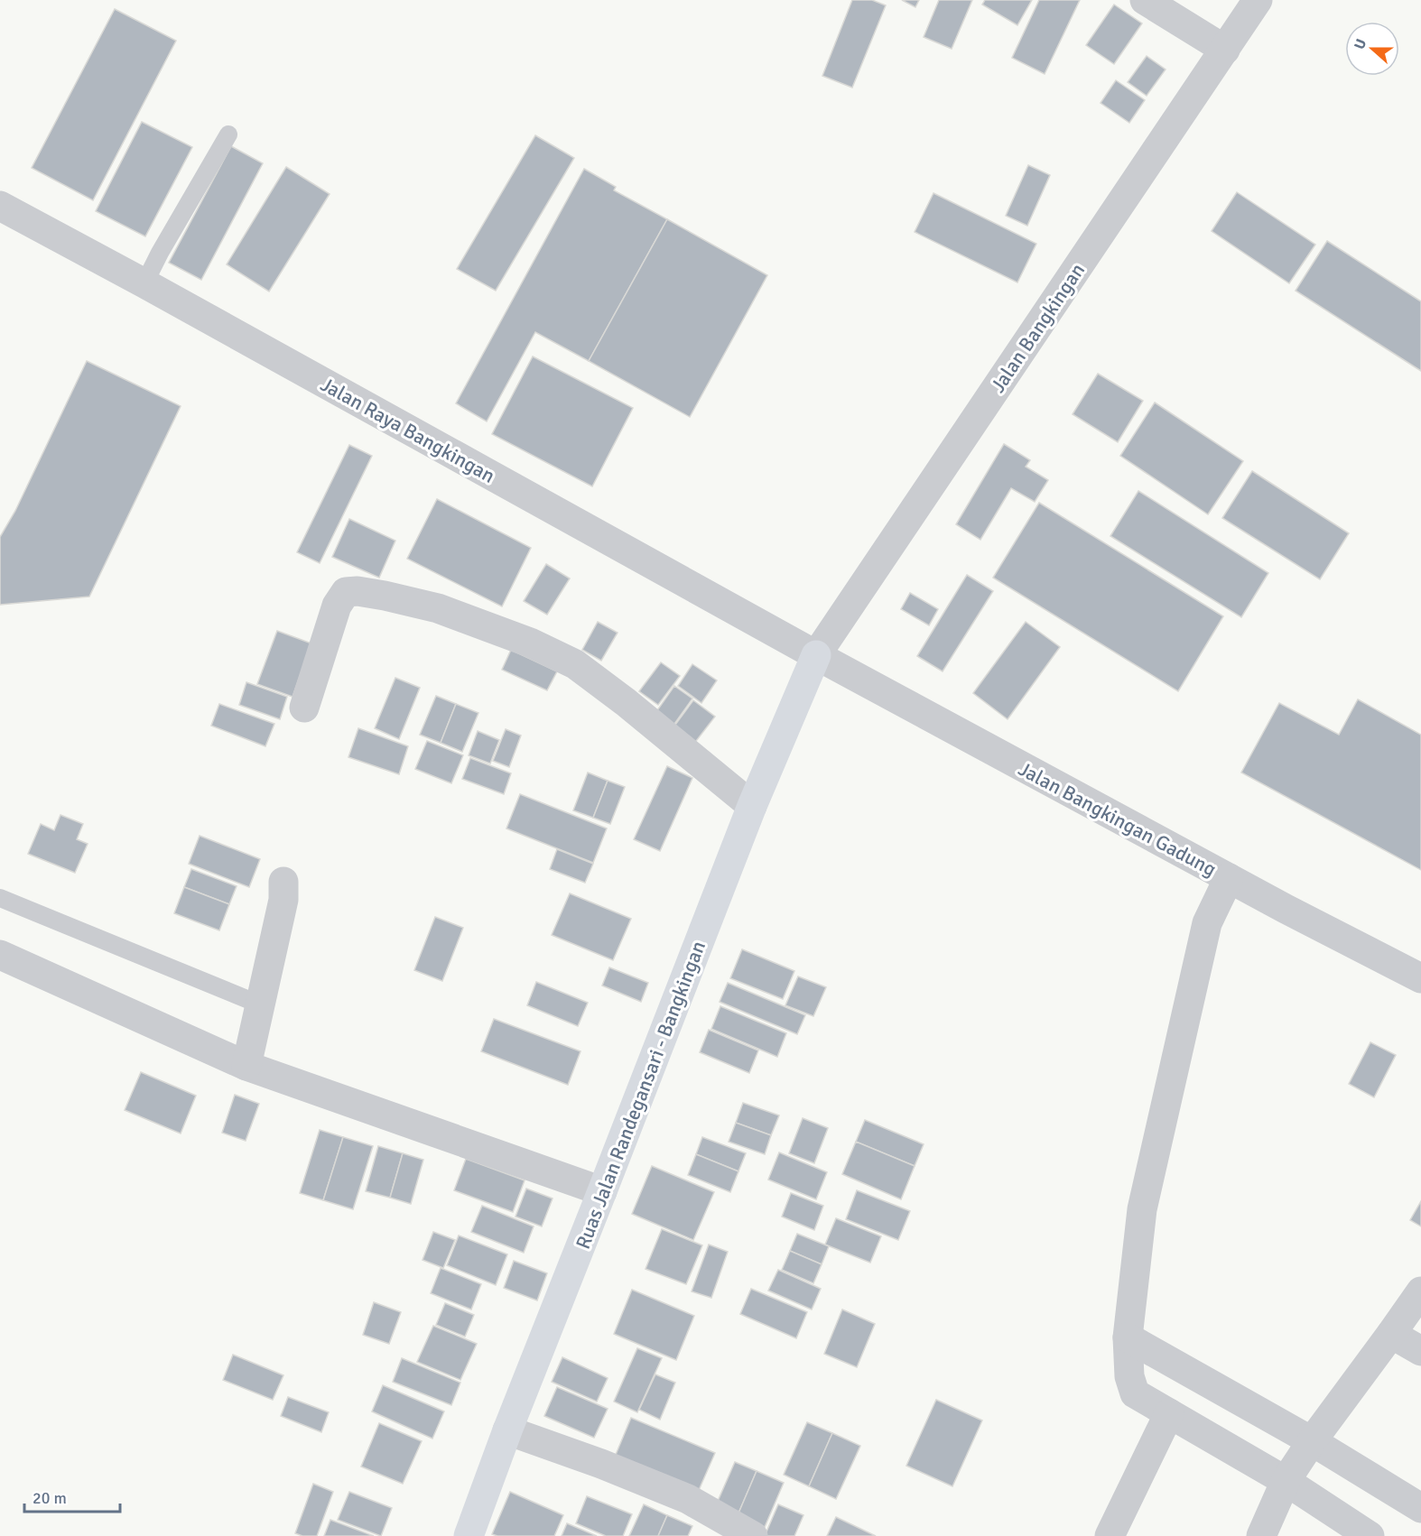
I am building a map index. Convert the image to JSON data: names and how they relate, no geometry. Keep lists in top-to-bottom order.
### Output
{
  "streets": {
    "main road": ["Ruas Jalan Randegansari - Bangkingan"],
    "street": ["Jalan Bangkingan", "Jalan Raya Bangkingan", "Jalan Bangkingan Gadung"]
  },
  "crossings": [
    ["Jalan Bangkingan", "Jalan Raya Bangkingan"],
    ["Jalan Bangkingan", "Jalan Bangkingan Gadung"],
    ["Jalan Bangkingan", "Ruas Jalan Randegansari - Bangkingan"],
    ["Jalan Raya Bangkingan", "Jalan Bangkingan Gadung"],
    ["Jalan Raya Bangkingan", "Ruas Jalan Randegansari - Bangkingan"],
    ["Jalan Bangkingan Gadung", "Ruas Jalan Randegansari - Bangkingan"]
  ],
  "scale_bar": "20 m",
  "north": "left"
}
